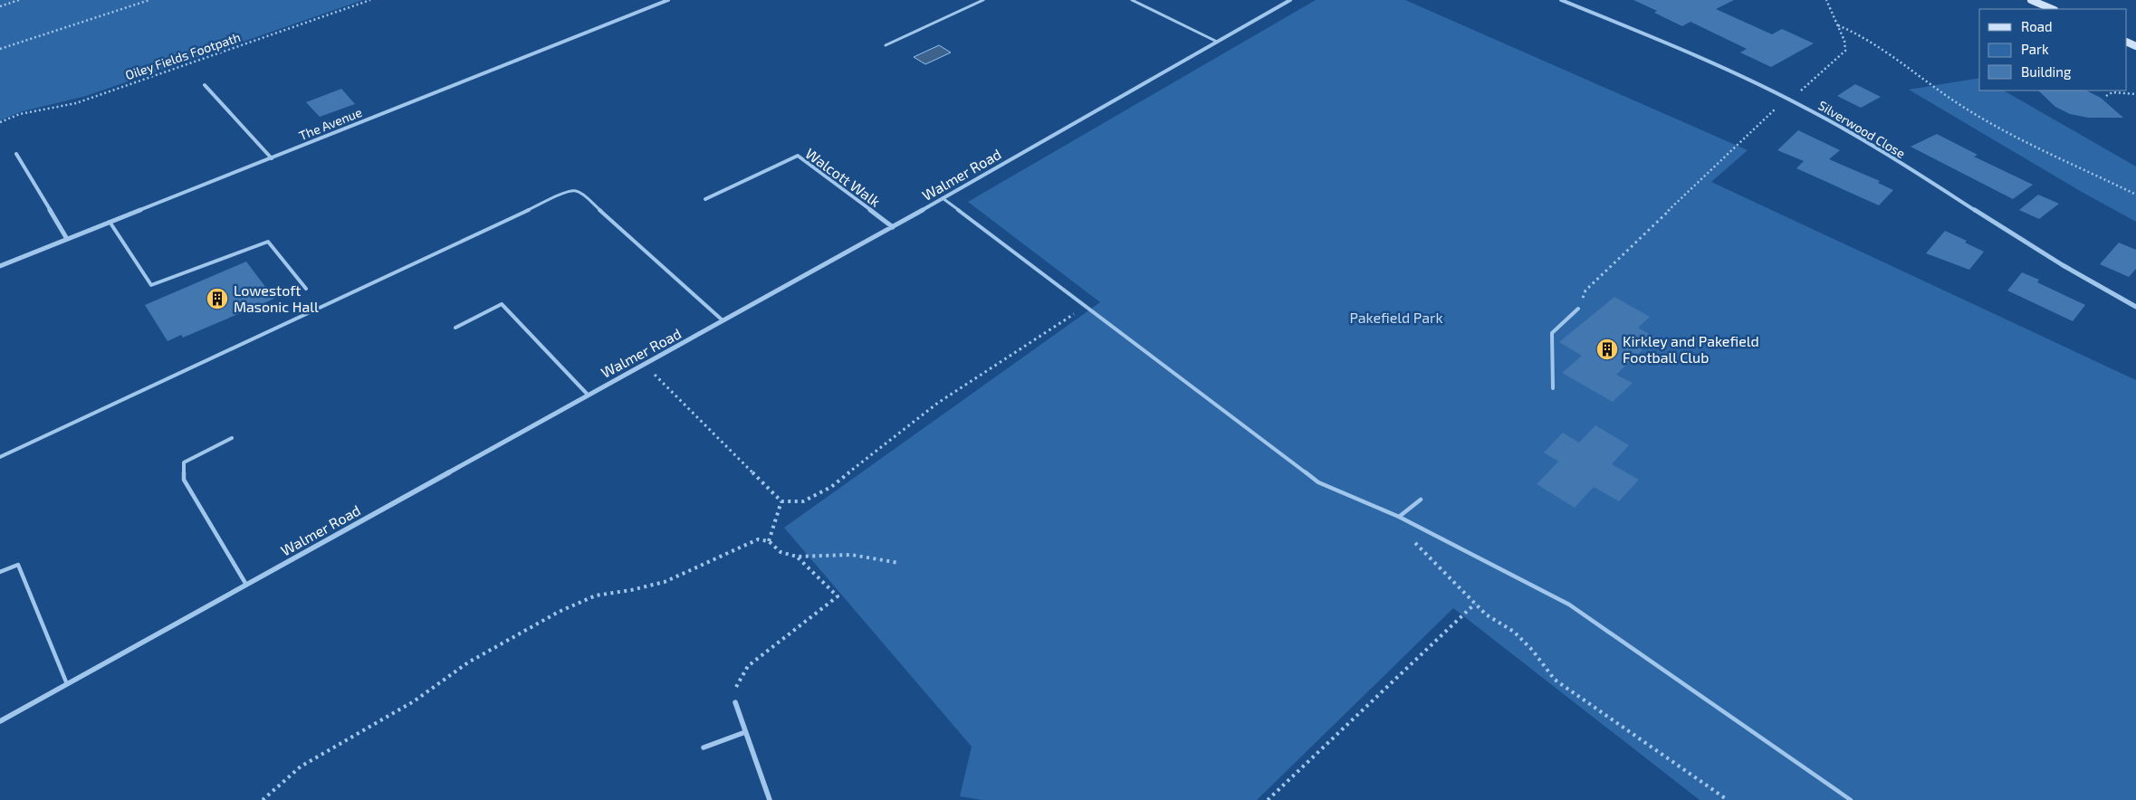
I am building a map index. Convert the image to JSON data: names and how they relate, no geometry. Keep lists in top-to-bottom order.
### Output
{
  "streets": {
    "street": [
      "The Avenue",
      "Silverwood Close",
      "Walmer Road",
      "Walcott Walk"
    ],
    "path": ["Oiley Fields Footpath"]
  },
  "crossings": [
    ["Walmer Road", "Walcott Walk"]
  ],
  "parks": ["Pakefield Park"],
  "places": {
    "building": ["Lowestoft Masonic Hall", "Kirkley and Pakefield Football Club"]
  },
  "legend": ["Road", "Park", "Building"]
}
